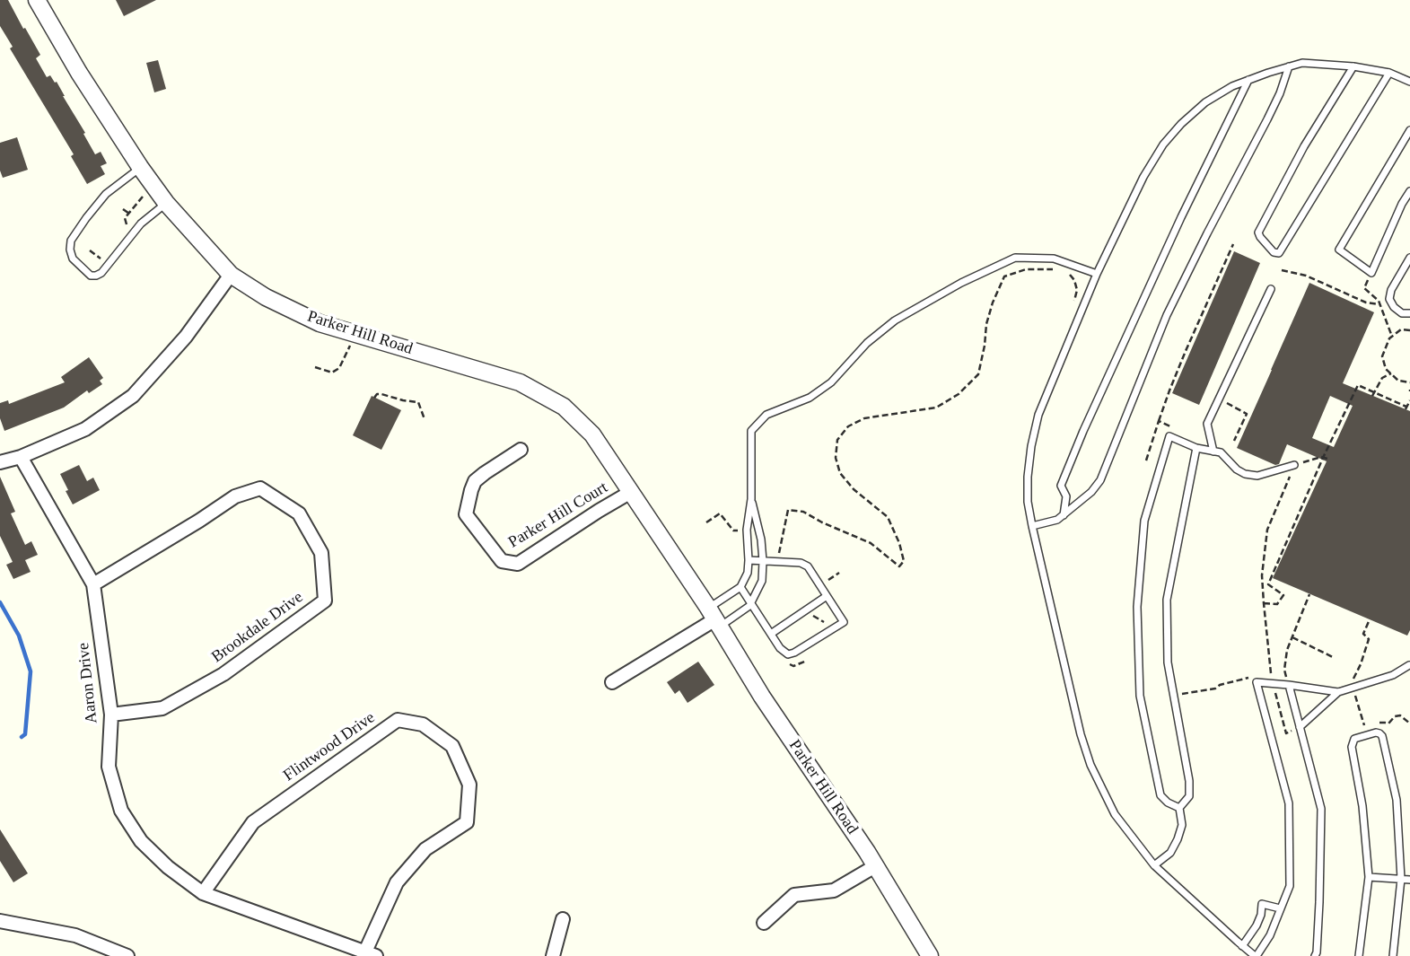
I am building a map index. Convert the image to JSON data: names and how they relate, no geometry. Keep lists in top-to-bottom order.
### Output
{
  "streets": {
    "street": [
      "Parker Hill Road",
      "Parker Hill Court",
      "Brookdale Drive",
      "Aaron Drive",
      "Flintwood Drive"
    ]
  },
  "crossings": [
    ["Parker Hill Road", "Parker Hill Court"],
    ["Brookdale Drive", "Aaron Drive"],
    ["Aaron Drive", "Flintwood Drive"]
  ]
}
